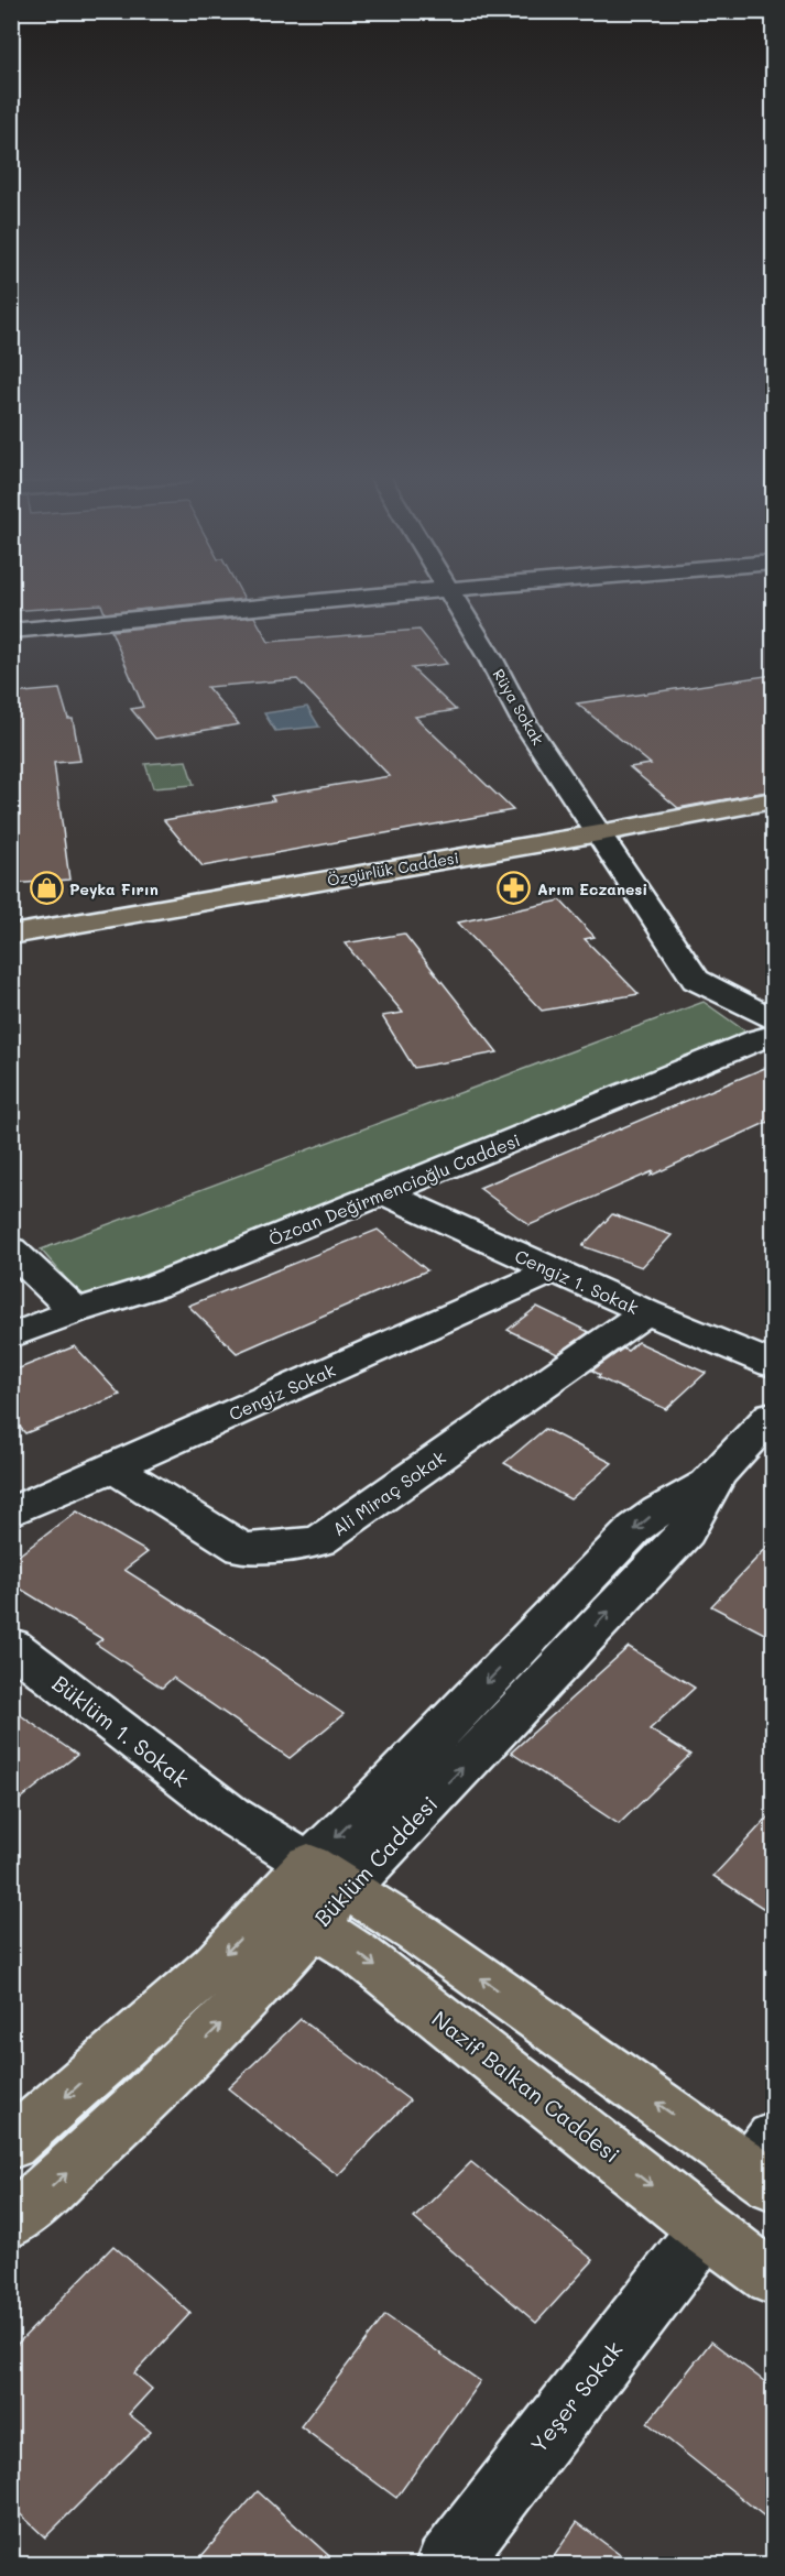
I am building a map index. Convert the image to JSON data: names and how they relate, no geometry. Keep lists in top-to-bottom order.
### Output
{
  "streets": {
    "main road": ["Özgürlük Caddesi", "Büklüm Caddesi", "Nazif Balkan Caddesi"],
    "street": [
      "Rüya Sokak",
      "Özcan Değirmencioğlu Caddesi",
      "Cengiz 1. Sokak",
      "Cengiz Sokak",
      "Ali Miraç Sokak",
      "Büklüm 1. Sokak",
      "Yeşer Sokak"
    ]
  },
  "crossings": [
    ["Rüya Sokak", "Özgürlük Caddesi"],
    ["Özcan Değirmencioğlu Caddesi", "Cengiz 1. Sokak"],
    ["Cengiz 1. Sokak", "Cengiz Sokak"],
    ["Cengiz 1. Sokak", "Ali Miraç Sokak"],
    ["Cengiz Sokak", "Ali Miraç Sokak"],
    ["Büklüm 1. Sokak", "Büklüm Caddesi"],
    ["Büklüm 1. Sokak", "Nazif Balkan Caddesi"],
    ["Büklüm Caddesi", "Nazif Balkan Caddesi"],
    ["Nazif Balkan Caddesi", "Yeşer Sokak"]
  ],
  "places": {
    "shop": ["Peyka Fırın"],
    "pharmacy": ["Arım Eczanesi"]
  }
}
